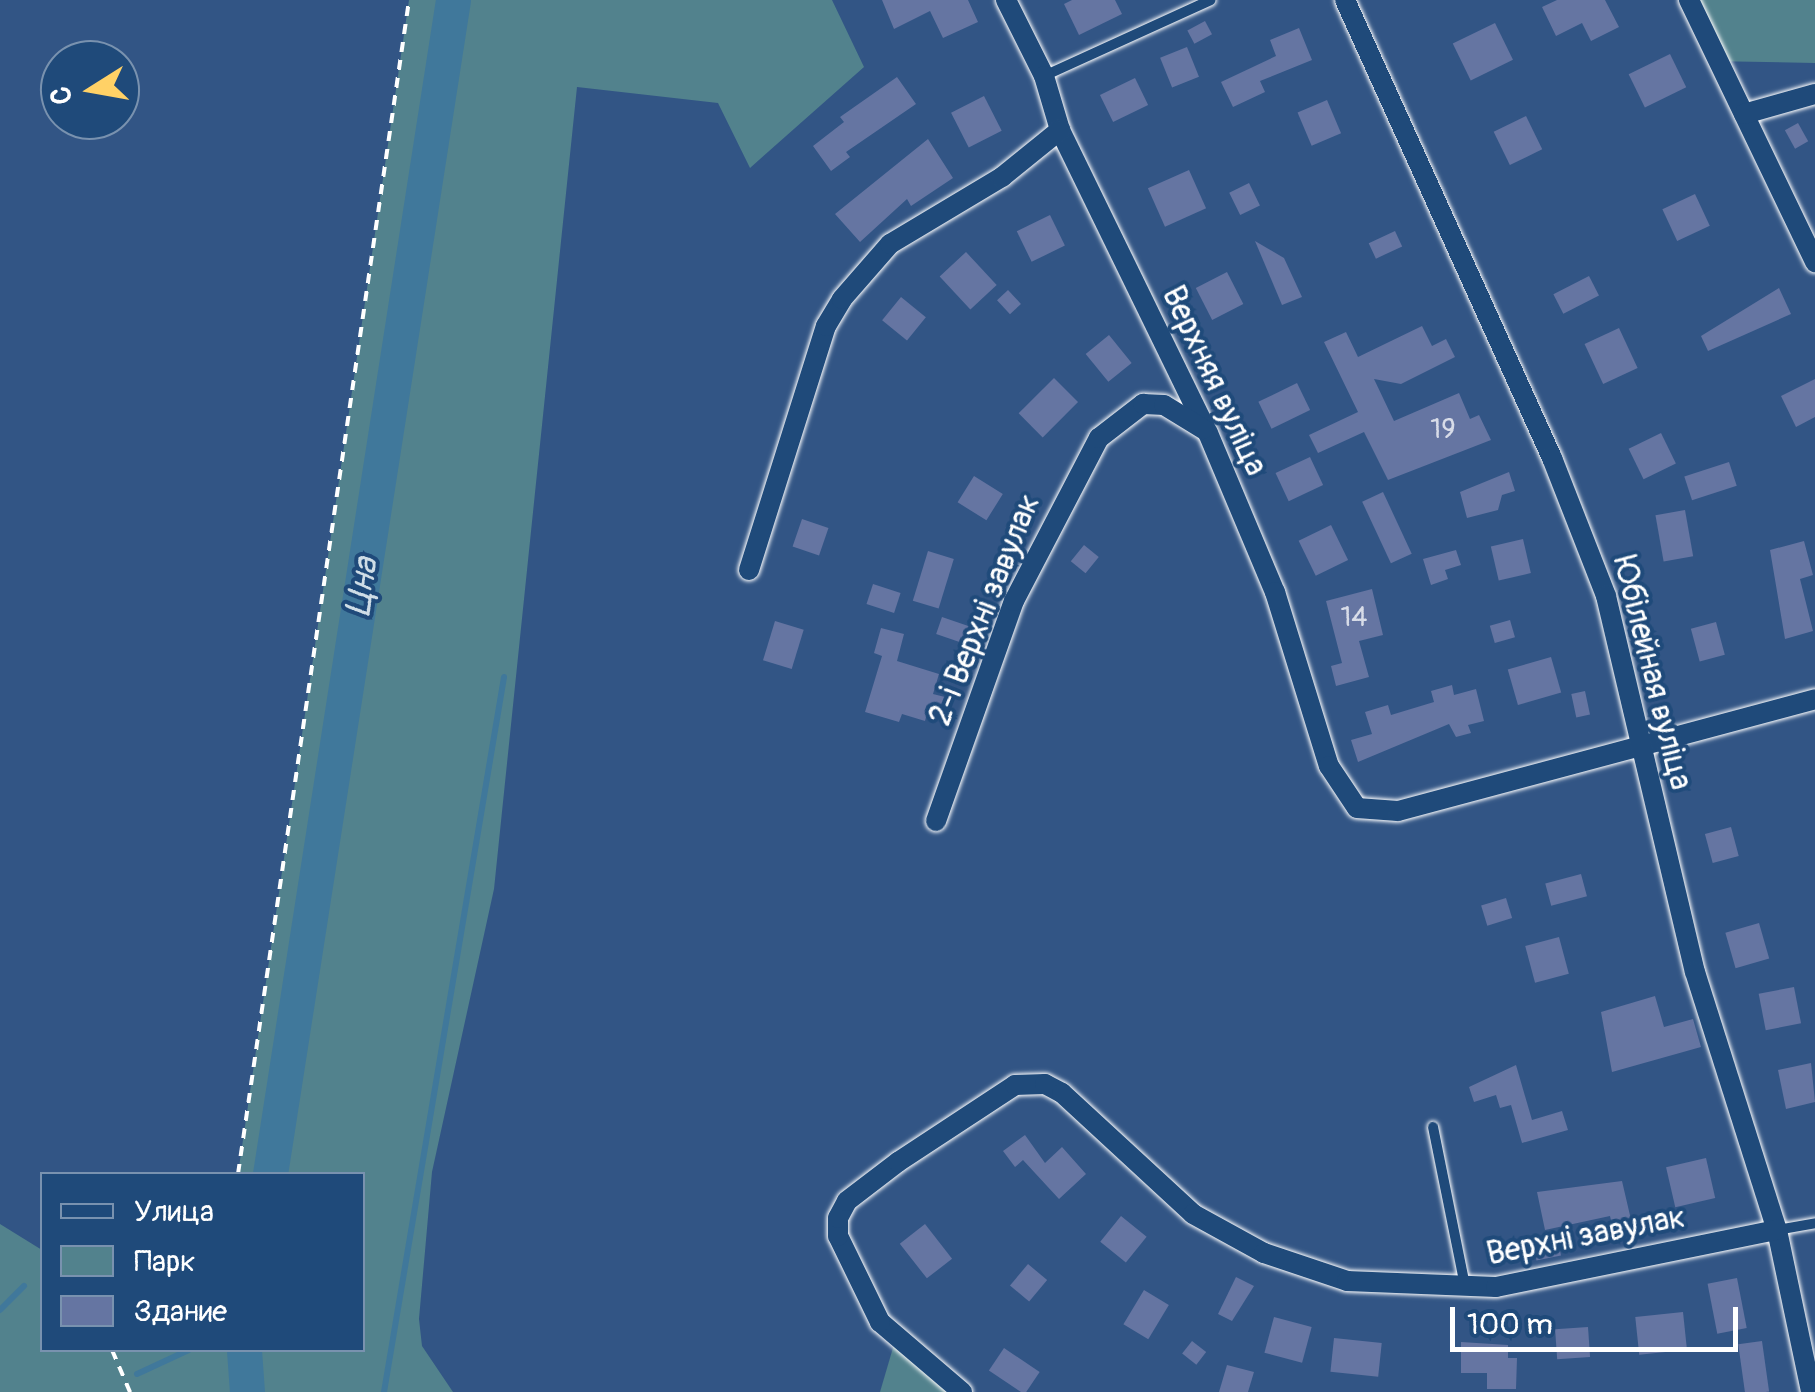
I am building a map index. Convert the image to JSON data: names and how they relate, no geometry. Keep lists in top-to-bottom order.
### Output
{
  "streets": {
    "street": [
      "Верхняя вуліца",
      "2-і Верхні завулак",
      "Юбілейная вуліца",
      "Верхні завулак"
    ]
  },
  "crossings": [
    ["Верхняя вуліца", "2-і Верхні завулак"],
    ["Верхняя вуліца", "Юбілейная вуліца"],
    ["Юбілейная вуліца", "Верхні завулак"]
  ],
  "water": ["Цна"],
  "house_numbers": ["19", "14"],
  "legend": ["Улица", "Парк", "Здание"],
  "scale_bar": "100 m",
  "north": "left"
}
